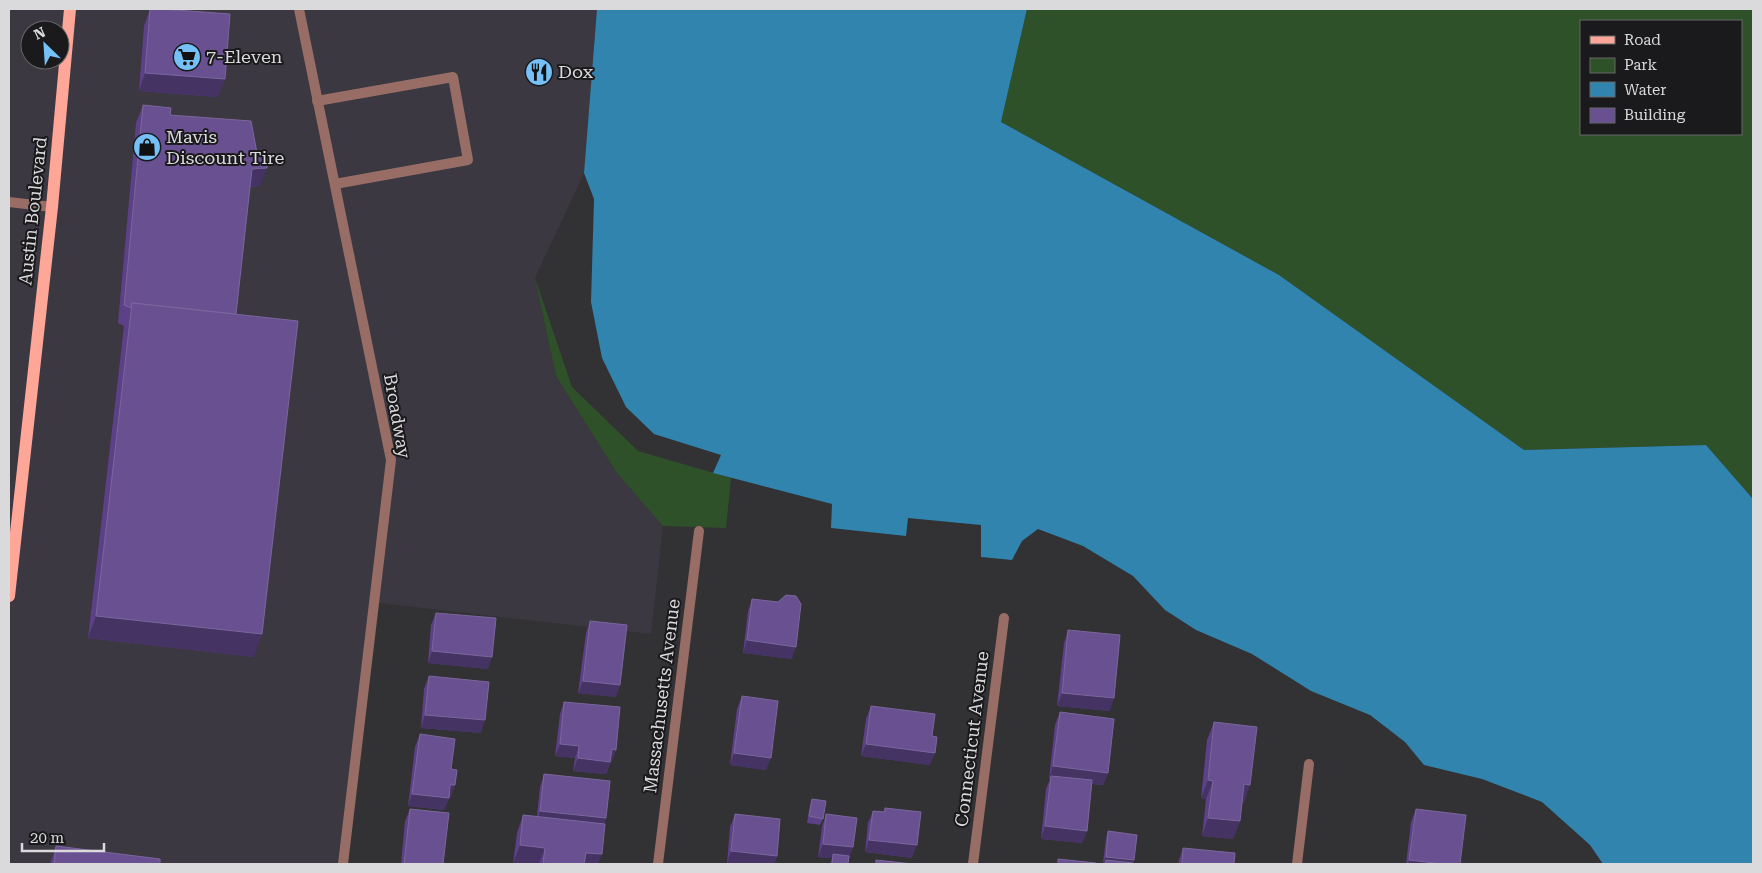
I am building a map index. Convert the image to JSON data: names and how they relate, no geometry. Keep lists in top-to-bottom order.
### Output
{
  "streets": {
    "main road": ["Austin Boulevard"],
    "street": ["Broadway", "Massachusetts Avenue", "Connecticut Avenue"]
  },
  "places": {
    "supermarket": ["7-Eleven"],
    "restaurant": ["Dox"],
    "shop": ["Mavis Discount Tire"]
  },
  "legend": [
    "Road",
    "Park",
    "Water",
    "Building"
  ],
  "scale_bar": "20 m",
  "north": "top left"
}
